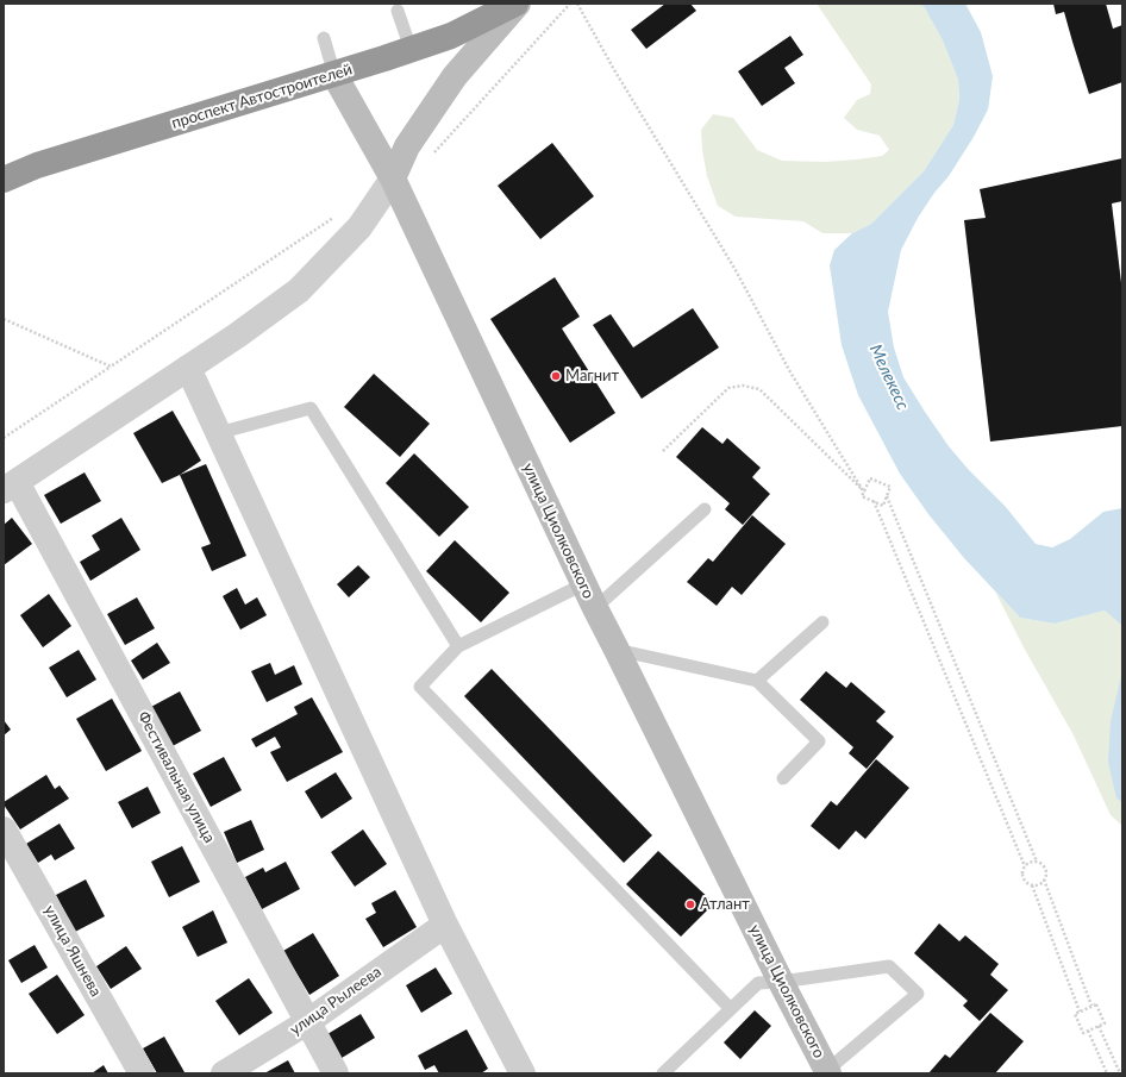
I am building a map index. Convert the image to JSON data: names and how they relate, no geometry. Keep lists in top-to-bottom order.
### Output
{
  "streets": {
    "highway": ["проспект Автостроителей"],
    "street": [
      "улица Циолковского",
      "Фестивальная улица",
      "улица Яшнева",
      "улица Рылеева"
    ]
  },
  "crossings": [
    ["проспект Автостроителей", "улица Циолковского"],
    ["Фестивальная улица", "улица Рылеева"]
  ],
  "water": ["Мелекесс"],
  "places": ["Магнит", "Атлант"]
}
